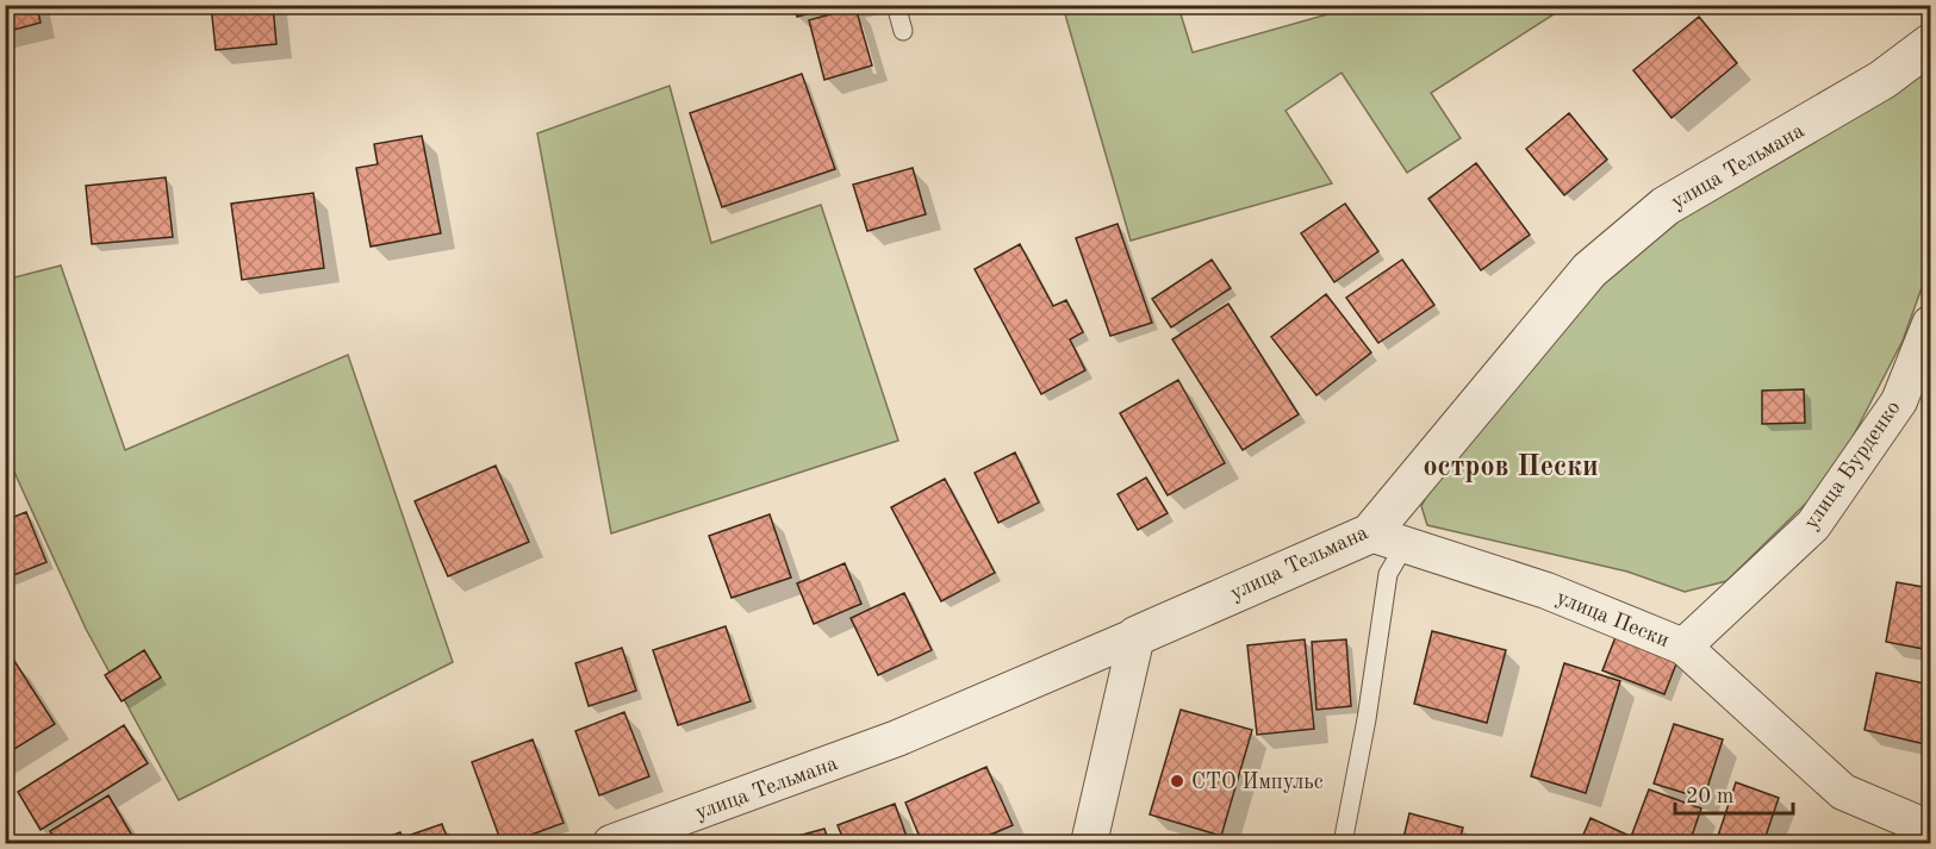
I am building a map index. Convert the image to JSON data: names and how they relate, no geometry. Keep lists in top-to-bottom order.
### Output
{
  "streets": {
    "street": ["улица Тельмана", "улица Бурденко", "улица Пески"]
  },
  "crossings": [
    ["улица Тельмана", "улица Пески"],
    ["улица Бурденко", "улица Пески"]
  ],
  "districts": ["остров Пески"],
  "places": ["СТО Импульс"],
  "scale_bar": "20 m"
}
